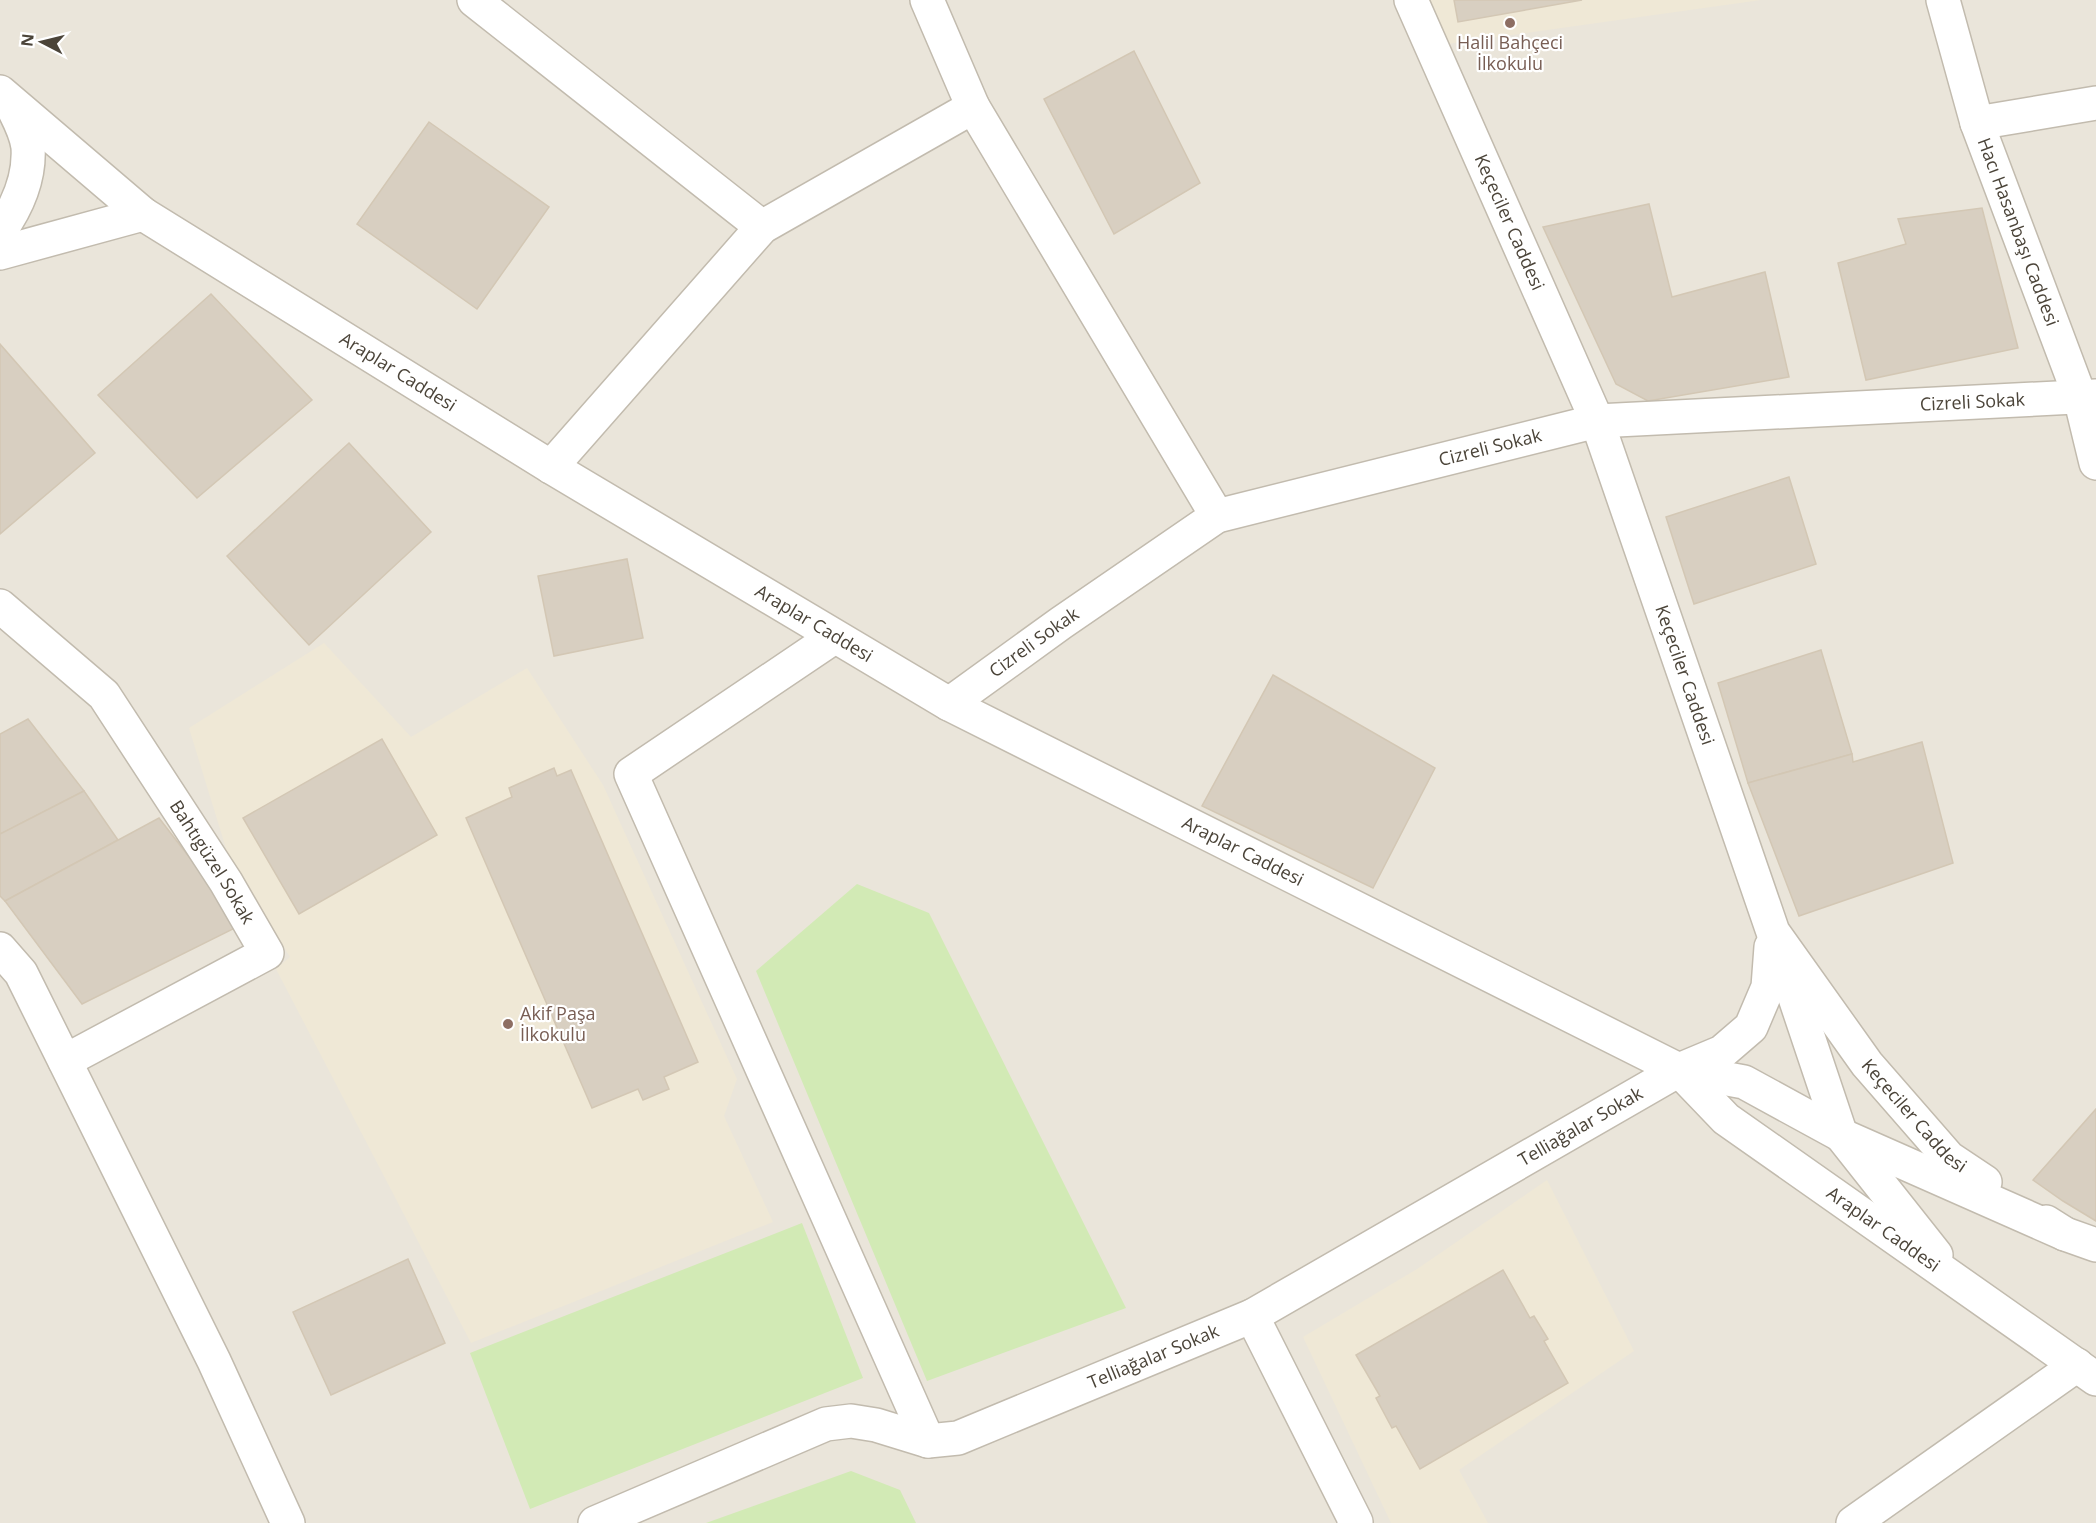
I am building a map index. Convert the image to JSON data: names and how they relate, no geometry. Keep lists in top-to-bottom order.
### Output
{
  "streets": {
    "street": [
      "Keçeciler Caddesi",
      "Hacı Hasanbaşı Caddesi",
      "Araplar Caddesi",
      "Cizreli Sokak",
      "Bahtıgüzel Sokak",
      "Telliağalar Sokak"
    ]
  },
  "crossings": [
    ["Keçeciler Caddesi", "Araplar Caddesi"],
    ["Keçeciler Caddesi", "Cizreli Sokak"],
    ["Keçeciler Caddesi", "Telliağalar Sokak"],
    ["Hacı Hasanbaşı Caddesi", "Cizreli Sokak"],
    ["Araplar Caddesi", "Cizreli Sokak"],
    ["Araplar Caddesi", "Telliağalar Sokak"]
  ],
  "places": ["Halil Bahçeci İlkokulu", "Akif Paşa İlkokulu"],
  "north": "left"
}
